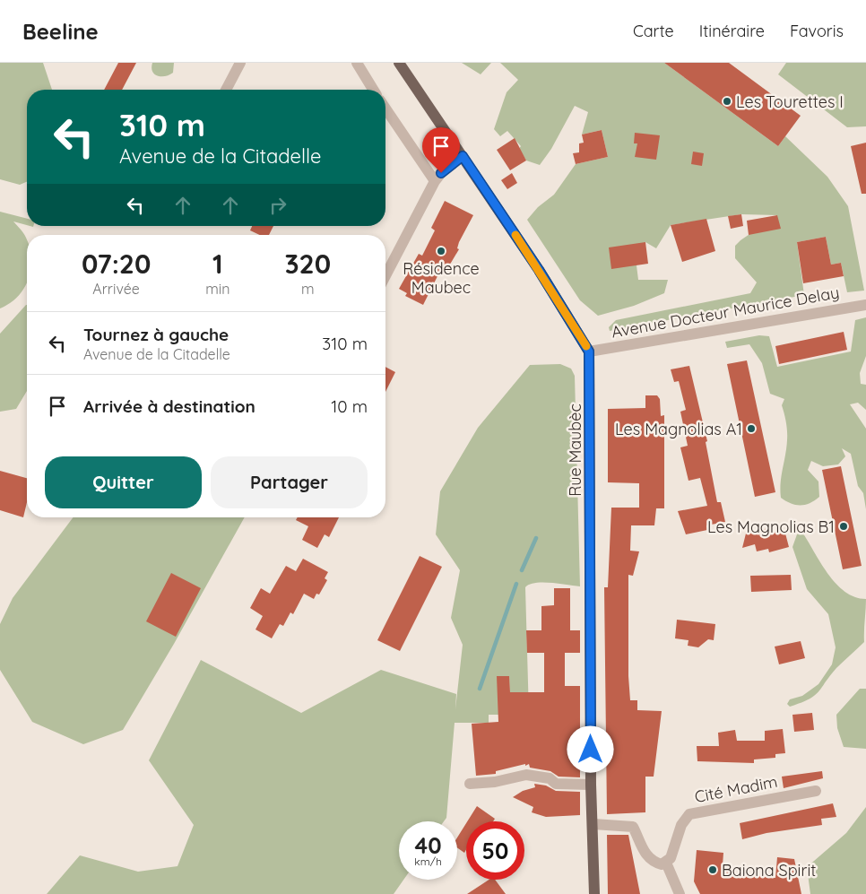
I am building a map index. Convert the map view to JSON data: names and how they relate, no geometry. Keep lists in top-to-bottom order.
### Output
{
  "streets": {
    "main road": ["Rue Maubèc"],
    "street": ["Avenue Docteur Maurice Delay", "Cité Madim"]
  },
  "crossings": [
    ["Avenue Docteur Maurice Delay", "Rue Maubèc"]
  ],
  "places": [
    "Les Tourettes I",
    "Résidence Maubec",
    "Les Magnolias A1",
    "Les Magnolias B1",
    "Baiona Spirit"
  ],
  "page": {
    "header": "Beeline",
    "nav": ["Carte", "Itinéraire", "Favoris"],
    "turn": ["310 m", "Avenue de la Citadelle"],
    "eta": [
      "07:20",
      "Arrivée",
      "1",
      "min",
      "320",
      "m"
    ],
    "list": [
      {
        "name": "Tournez à gauche",
        "note": "Avenue de la Citadelle",
        "value": "310 m"
      },
      {
        "name": "Arrivée à destination",
        "value": "10 m"
      }
    ],
    "buttons": ["Quitter", "Partager"],
    "speed": "40 km/h",
    "limit": "50"
  }
}
